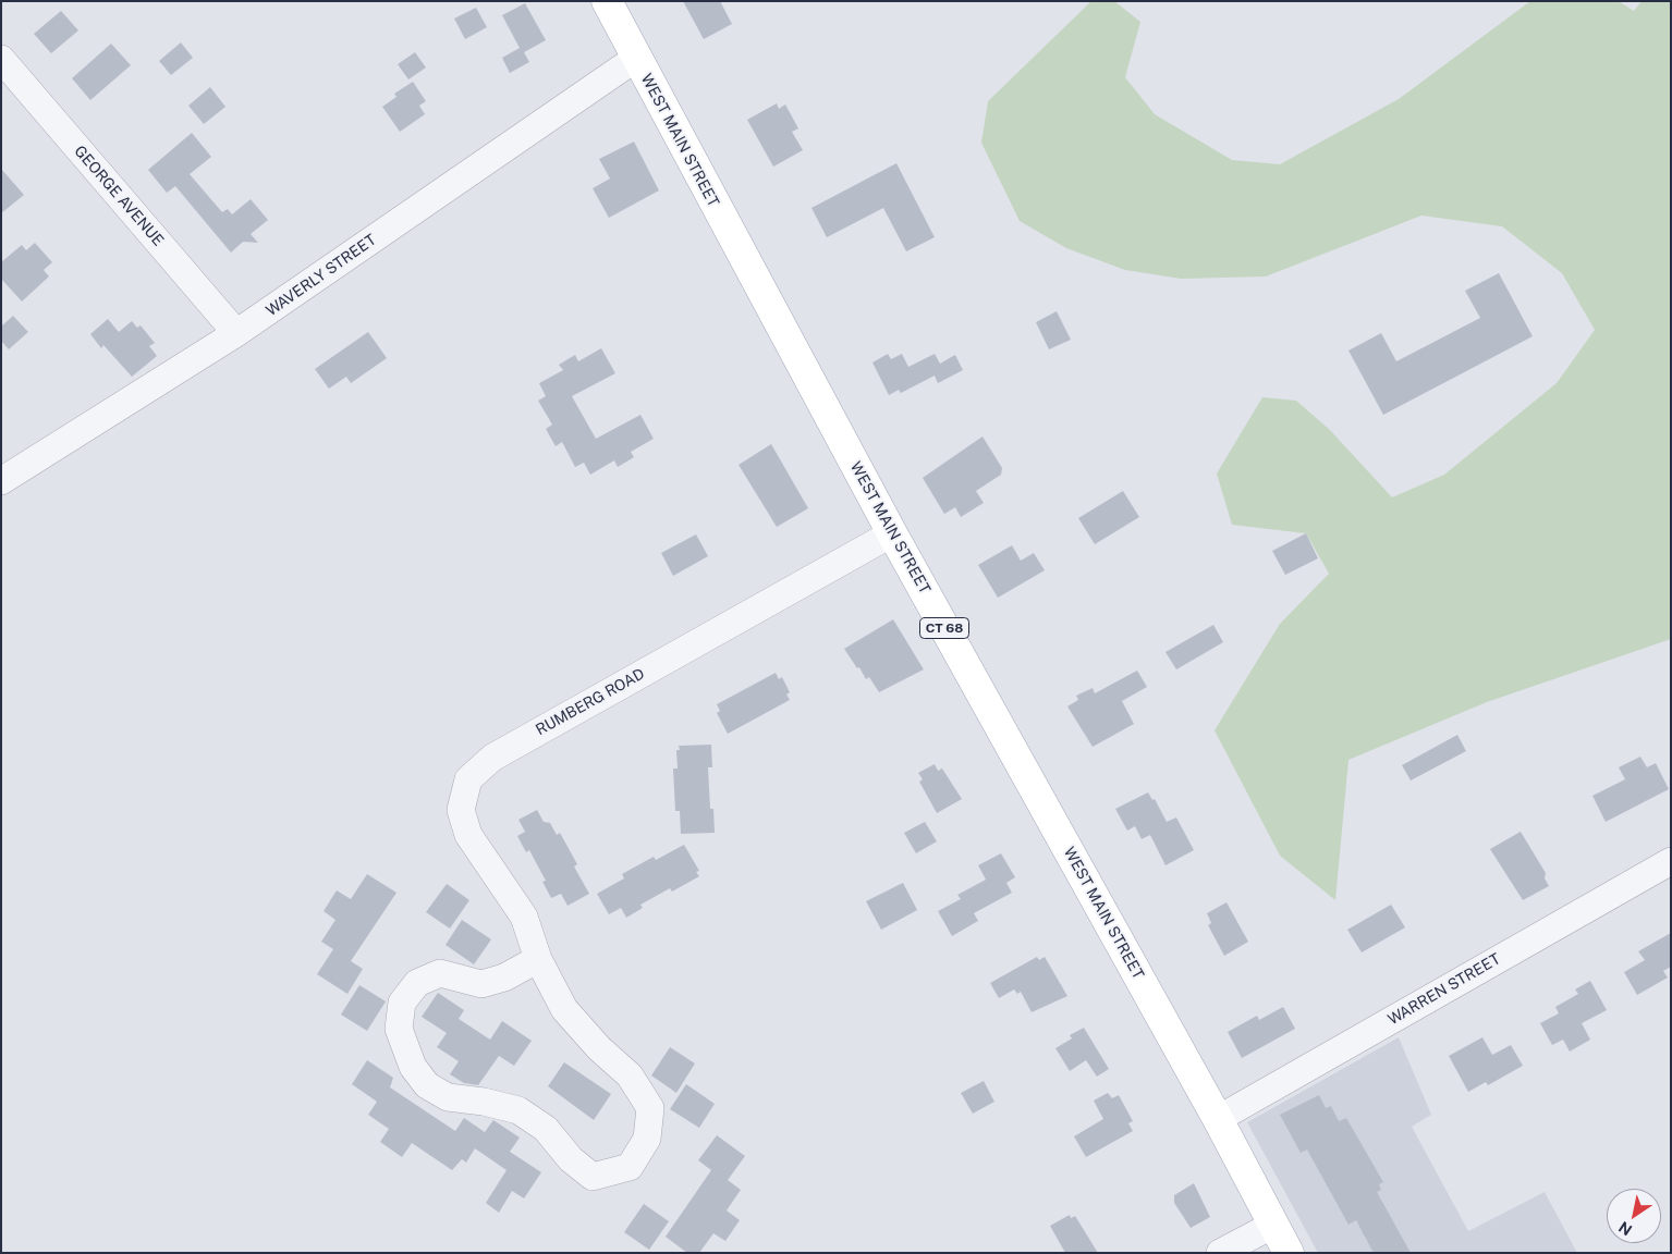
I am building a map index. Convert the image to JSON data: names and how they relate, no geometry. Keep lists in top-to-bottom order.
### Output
{
  "streets": {
    "main road": ["WEST MAIN STREET", "CT 68"],
    "street": [
      "GEORGE AVENUE",
      "WAVERLY STREET",
      "RUMBERG ROAD",
      "WARREN STREET"
    ]
  },
  "crossings": [
    ["WEST MAIN STREET", "WAVERLY STREET"],
    ["WEST MAIN STREET", "RUMBERG ROAD"],
    ["WEST MAIN STREET", "WARREN STREET"],
    ["GEORGE AVENUE", "WAVERLY STREET"]
  ],
  "north": "bottom left"
}
